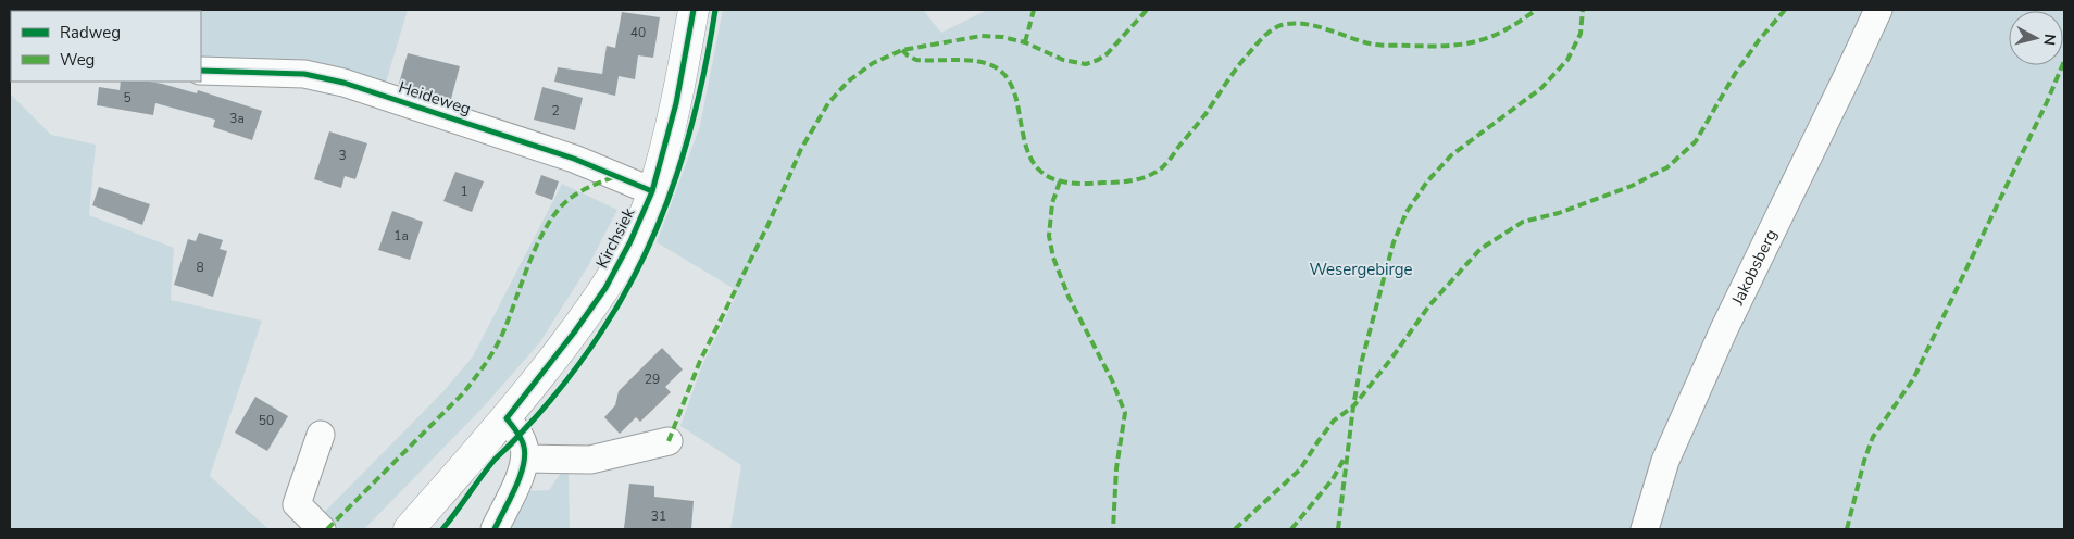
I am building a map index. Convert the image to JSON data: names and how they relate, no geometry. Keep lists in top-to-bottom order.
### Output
{
  "streets": {
    "main road": ["Kirchsiek"],
    "street": ["Heideweg", "Jakobsberg"]
  },
  "crossings": [
    ["Heideweg", "Kirchsiek"]
  ],
  "parks": ["Wesergebirge"],
  "house_numbers": [
    "40",
    "5",
    "2",
    "3a",
    "3",
    "1",
    "1a",
    "8",
    "29",
    "50",
    "31"
  ],
  "legend": ["Radweg", "Weg"],
  "north": "right"
}
